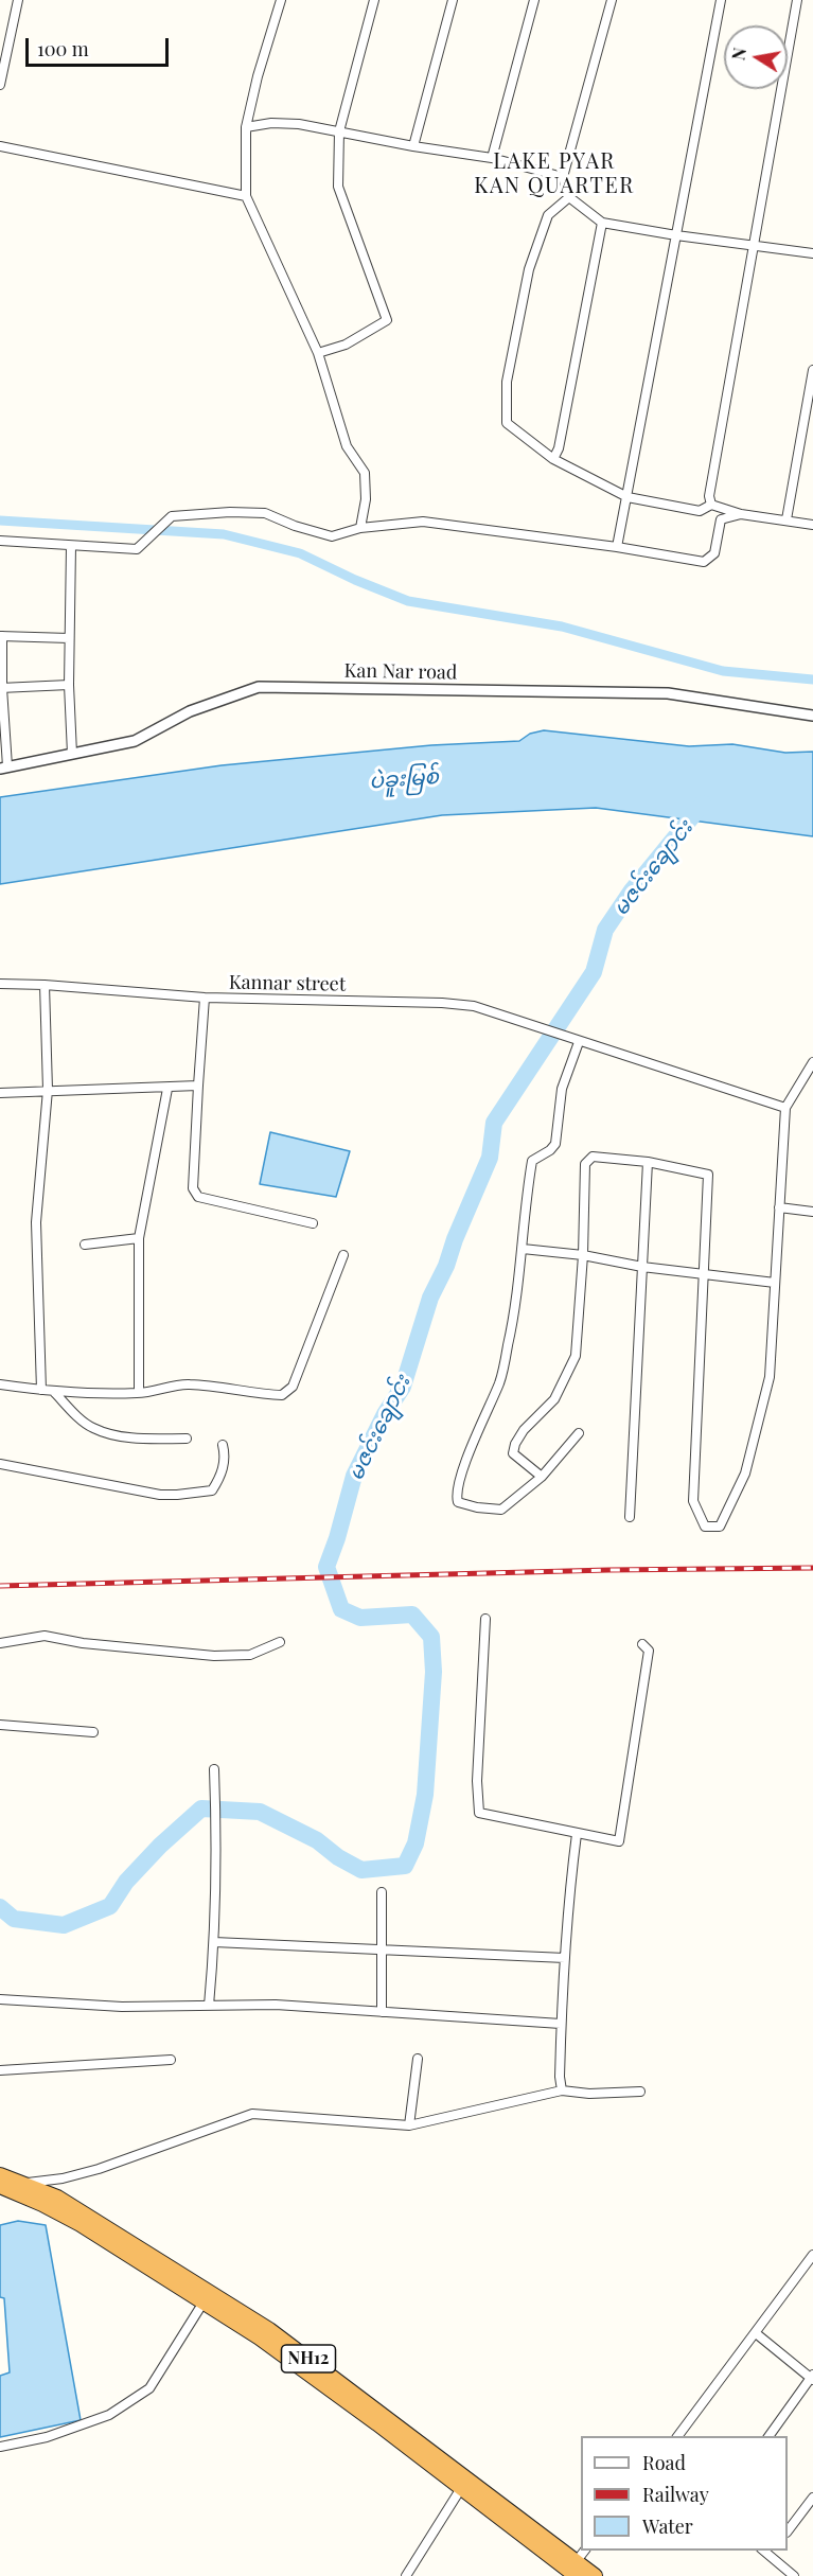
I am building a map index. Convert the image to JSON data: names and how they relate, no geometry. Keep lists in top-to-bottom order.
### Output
{
  "streets": {
    "highway": ["NH12"],
    "street": ["Kan Nar road", "Kannar street"]
  },
  "districts": ["LAKE PYAR KAN QUARTER"],
  "water": ["ပဲခူးမြစ်", "မဇင်းချောင်း"],
  "legend": ["Road", "Railway", "Water"],
  "scale_bar": "100 m",
  "north": "left"
}
